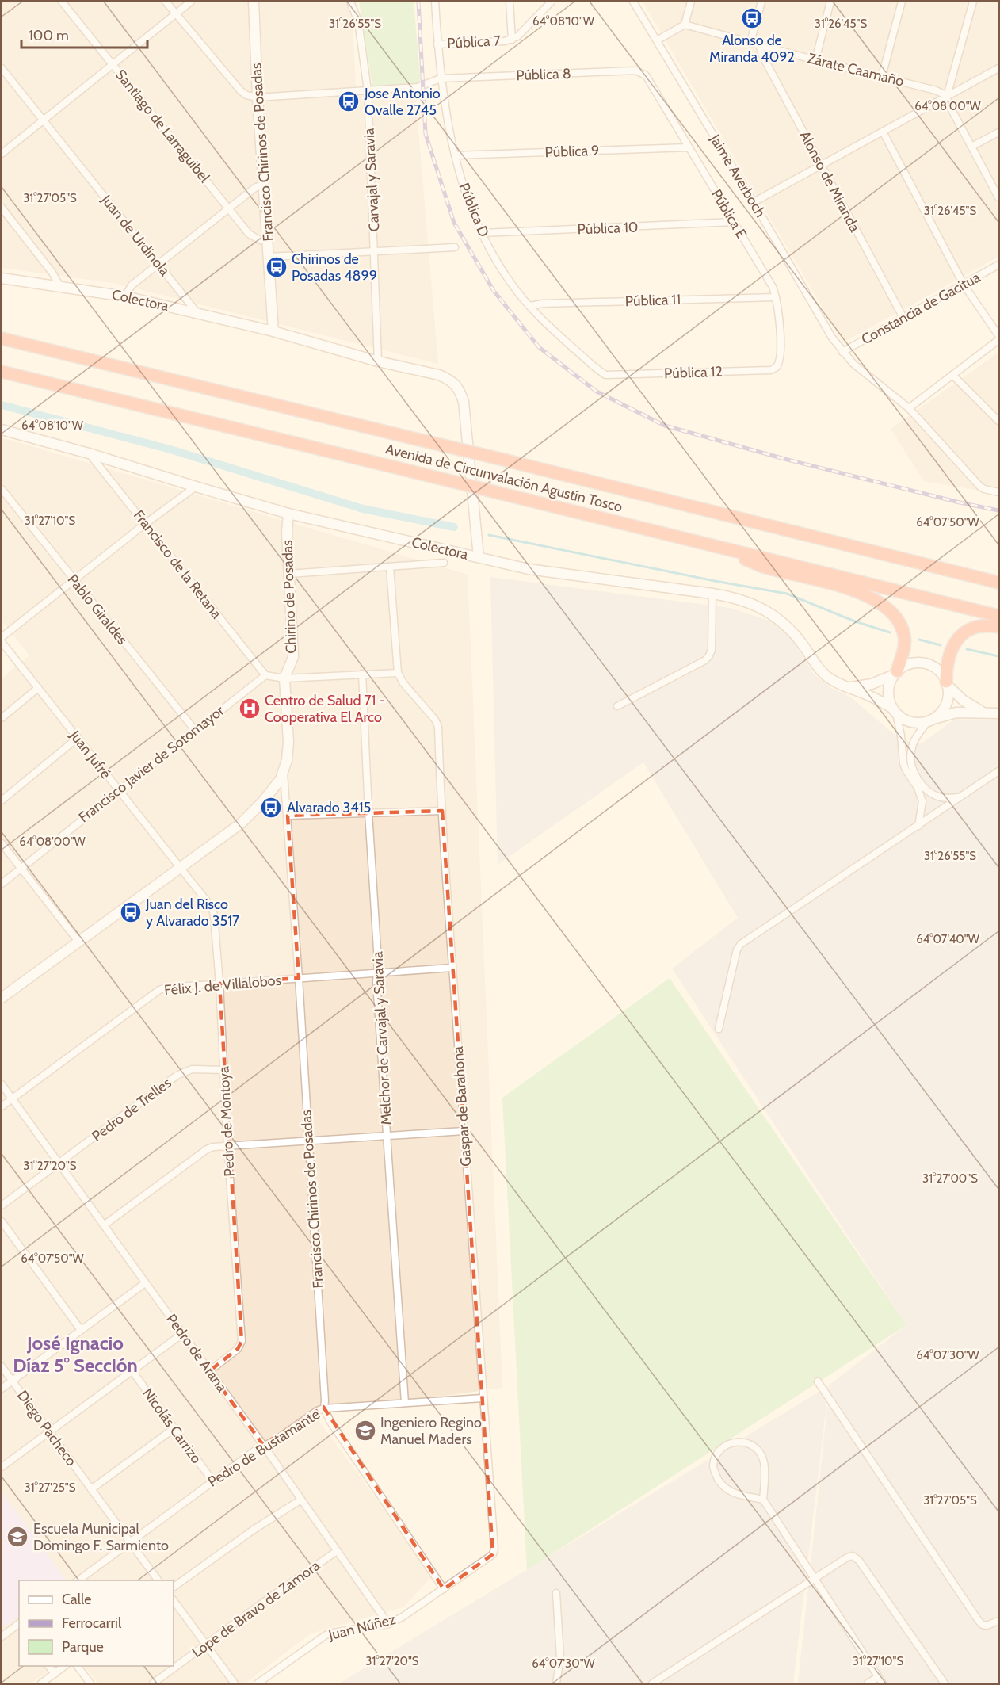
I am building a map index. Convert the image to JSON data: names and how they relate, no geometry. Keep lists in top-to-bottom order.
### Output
{
  "streets": {
    "highway": ["Avenida de Circunvalación Agustín Tosco"],
    "main road": ["Francisco Chirinos de Posadas", "Colectora", "Chirino de Posadas"],
    "street": [
      "Pública 7",
      "Zárate Caamaño",
      "Pública 8",
      "Santiago de Larraguibel",
      "Pública 9",
      "Jaime Averboch",
      "Carvajal y Saravia",
      "Alonso de Miranda",
      "Pública D",
      "Pública E",
      "Pública 10",
      "Juan de Urdinola",
      "Pública 11",
      "Constancia de Gacitua",
      "Pública 12",
      "Francisco de la Retana",
      "Pablo Giraldes",
      "Juan Jufré",
      "Francisco Javier de Sotomayor",
      "Félix J. de Villalobos",
      "Melchor de Carvajal y Saravia",
      "Gaspar de Barahona",
      "Pedro de Trelles",
      "Pedro de Montoya",
      "Pedro de Arana",
      "Nicolás Carrizo",
      "Diego Pacheco",
      "Pedro de Bustamante",
      "Lope de Bravo de Zamora",
      "Juan Núñez"
    ]
  },
  "crossings": [
    ["Pública 7", "Pública D"],
    ["Zárate Caamaño", "Alonso de Miranda"],
    ["Pública 8", "Francisco Chirinos de Posadas"],
    ["Pública 8", "Carvajal y Saravia"],
    ["Pública 8", "Pública D"],
    ["Pública 8", "Pública E"],
    ["Santiago de Larraguibel", "Francisco Chirinos de Posadas"],
    ["Pública 9", "Pública D"],
    ["Pública 9", "Pública E"],
    ["Francisco Chirinos de Posadas", "Colectora"],
    ["Francisco Chirinos de Posadas", "Félix J. de Villalobos"],
    ["Francisco Chirinos de Posadas", "Pedro de Bustamante"],
    ["Francisco Chirinos de Posadas", "Juan Núñez"],
    ["Jaime Averboch", "Constancia de Gacitua"],
    ["Carvajal y Saravia", "Colectora"],
    ["Alonso de Miranda", "Constancia de Gacitua"],
    ["Pública D", "Pública 10"],
    ["Pública D", "Pública 11"],
    ["Pública D", "Pública 12"],
    ["Pública E", "Pública 10"],
    ["Pública E", "Pública 11"],
    ["Pública E", "Pública 12"],
    ["Juan de Urdinola", "Colectora"],
    ["Colectora", "Francisco de la Retana"],
    ["Colectora", "Chirino de Posadas"],
    ["Francisco de la Retana", "Francisco Javier de Sotomayor"],
    ["Pablo Giraldes", "Francisco Javier de Sotomayor"],
    ["Juan Jufré", "Francisco Javier de Sotomayor"],
    ["Juan Jufré", "Pedro de Montoya"],
    ["Félix J. de Villalobos", "Melchor de Carvajal y Saravia"],
    ["Félix J. de Villalobos", "Gaspar de Barahona"],
    ["Félix J. de Villalobos", "Pedro de Montoya"],
    ["Félix J. de Villalobos", "Pedro de Arana"],
    ["Melchor de Carvajal y Saravia", "Pedro de Bustamante"],
    ["Gaspar de Barahona", "Pedro de Bustamante"],
    ["Gaspar de Barahona", "Juan Núñez"],
    ["Pedro de Trelles", "Pedro de Montoya"],
    ["Pedro de Trelles", "Pedro de Arana"],
    ["Pedro de Montoya", "Pedro de Arana"],
    ["Pedro de Arana", "Pedro de Bustamante"],
    ["Pedro de Arana", "Lope de Bravo de Zamora"],
    ["Pedro de Arana", "Juan Núñez"],
    ["Nicolás Carrizo", "Pedro de Bustamante"],
    ["Diego Pacheco", "Pedro de Bustamante"]
  ],
  "districts": ["José Ignacio Díaz 5° Sección"],
  "places": {
    "bus stop": [
      "Alonso de Miranda 4092",
      "Jose Antonio Ovalle 2745",
      "Chirinos de Posadas 4899",
      "Alvarado 3415",
      "Juan del Risco y Alvarado 3517"
    ],
    "hospital": ["Centro de Salud 71 - Cooperativa El Arco"],
    "school or university": ["Ingeniero Regino Manuel Maders", "Escuela Municipal Domingo F. Sarmiento"]
  },
  "legend": ["Calle", "Ferrocarril", "Parque"],
  "scale_bar": "100 m",
  "coordinates": [
    "64°08'10\"W",
    "31°26'55\"S",
    "31°26'45\"S",
    "64°08'00\"W",
    "31°27'05\"S",
    "31°27'10\"S",
    "64°07'50\"W",
    "64°07'40\"W",
    "31°27'20\"S",
    "31°27'00\"S",
    "64°07'30\"W",
    "31°27'25\"S"
  ]
}
